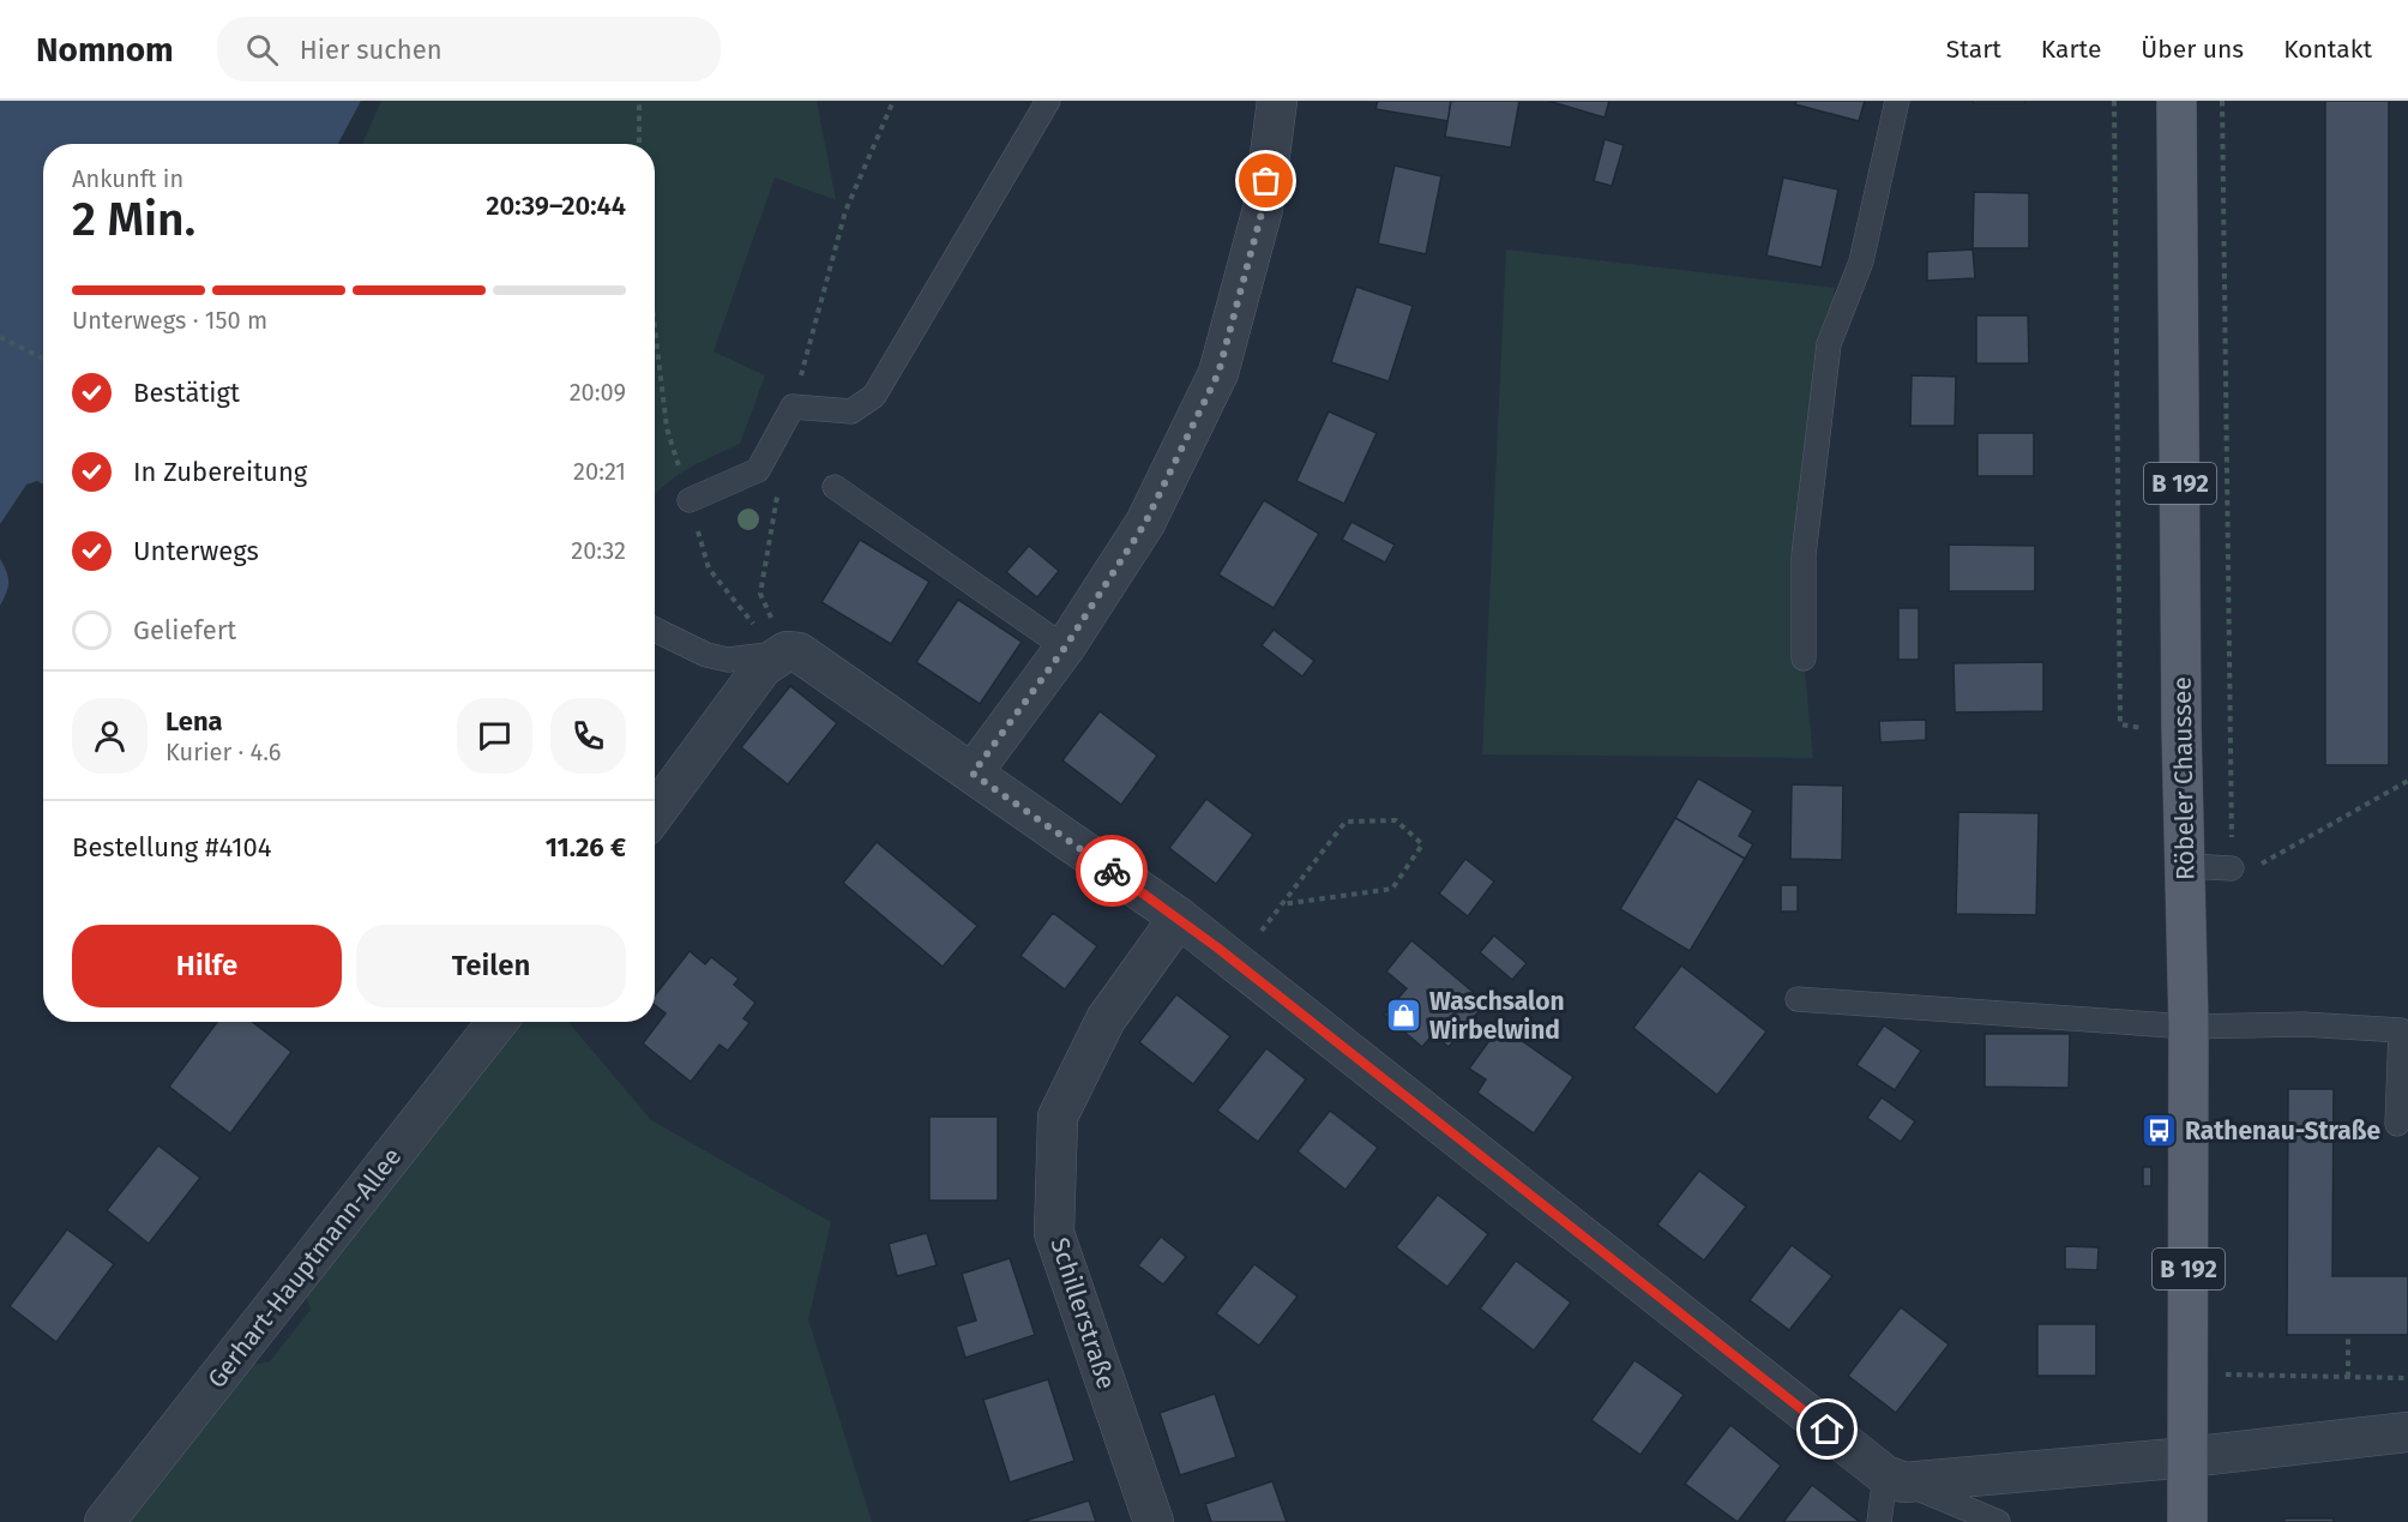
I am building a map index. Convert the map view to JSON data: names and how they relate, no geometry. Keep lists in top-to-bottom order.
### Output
{
  "streets": {
    "main road": ["B 192", "Röbeler Chaussee"],
    "street": ["Gerhart-Hauptmann-Allee", "Schillerstraße"]
  },
  "crossings": [
    ["B 192", "Röbeler Chaussee"]
  ],
  "places": {
    "shop": ["Waschsalon Wirbelwind"],
    "bus stop": ["Rathenau-Straße"]
  },
  "page": {
    "header": "Nomnom",
    "search": "Hier suchen",
    "nav": [
      "Start",
      "Karte",
      "Über uns",
      "Kontakt"
    ],
    "heading": ["2 Min.", "Ankunft in", "20:39–20:44"],
    "panel": [
      "Lena",
      "Kurier · 4.6",
      "Bestellung #4104",
      "11.26 €"
    ],
    "bar": "Unterwegs · 150 m",
    "list": [
      ["Bestätigt", "20:09"],
      ["In Zubereitung", "20:21"],
      ["Unterwegs", "20:32"],
      "Geliefert"
    ],
    "buttons": ["Hilfe", "Teilen"]
  }
}
